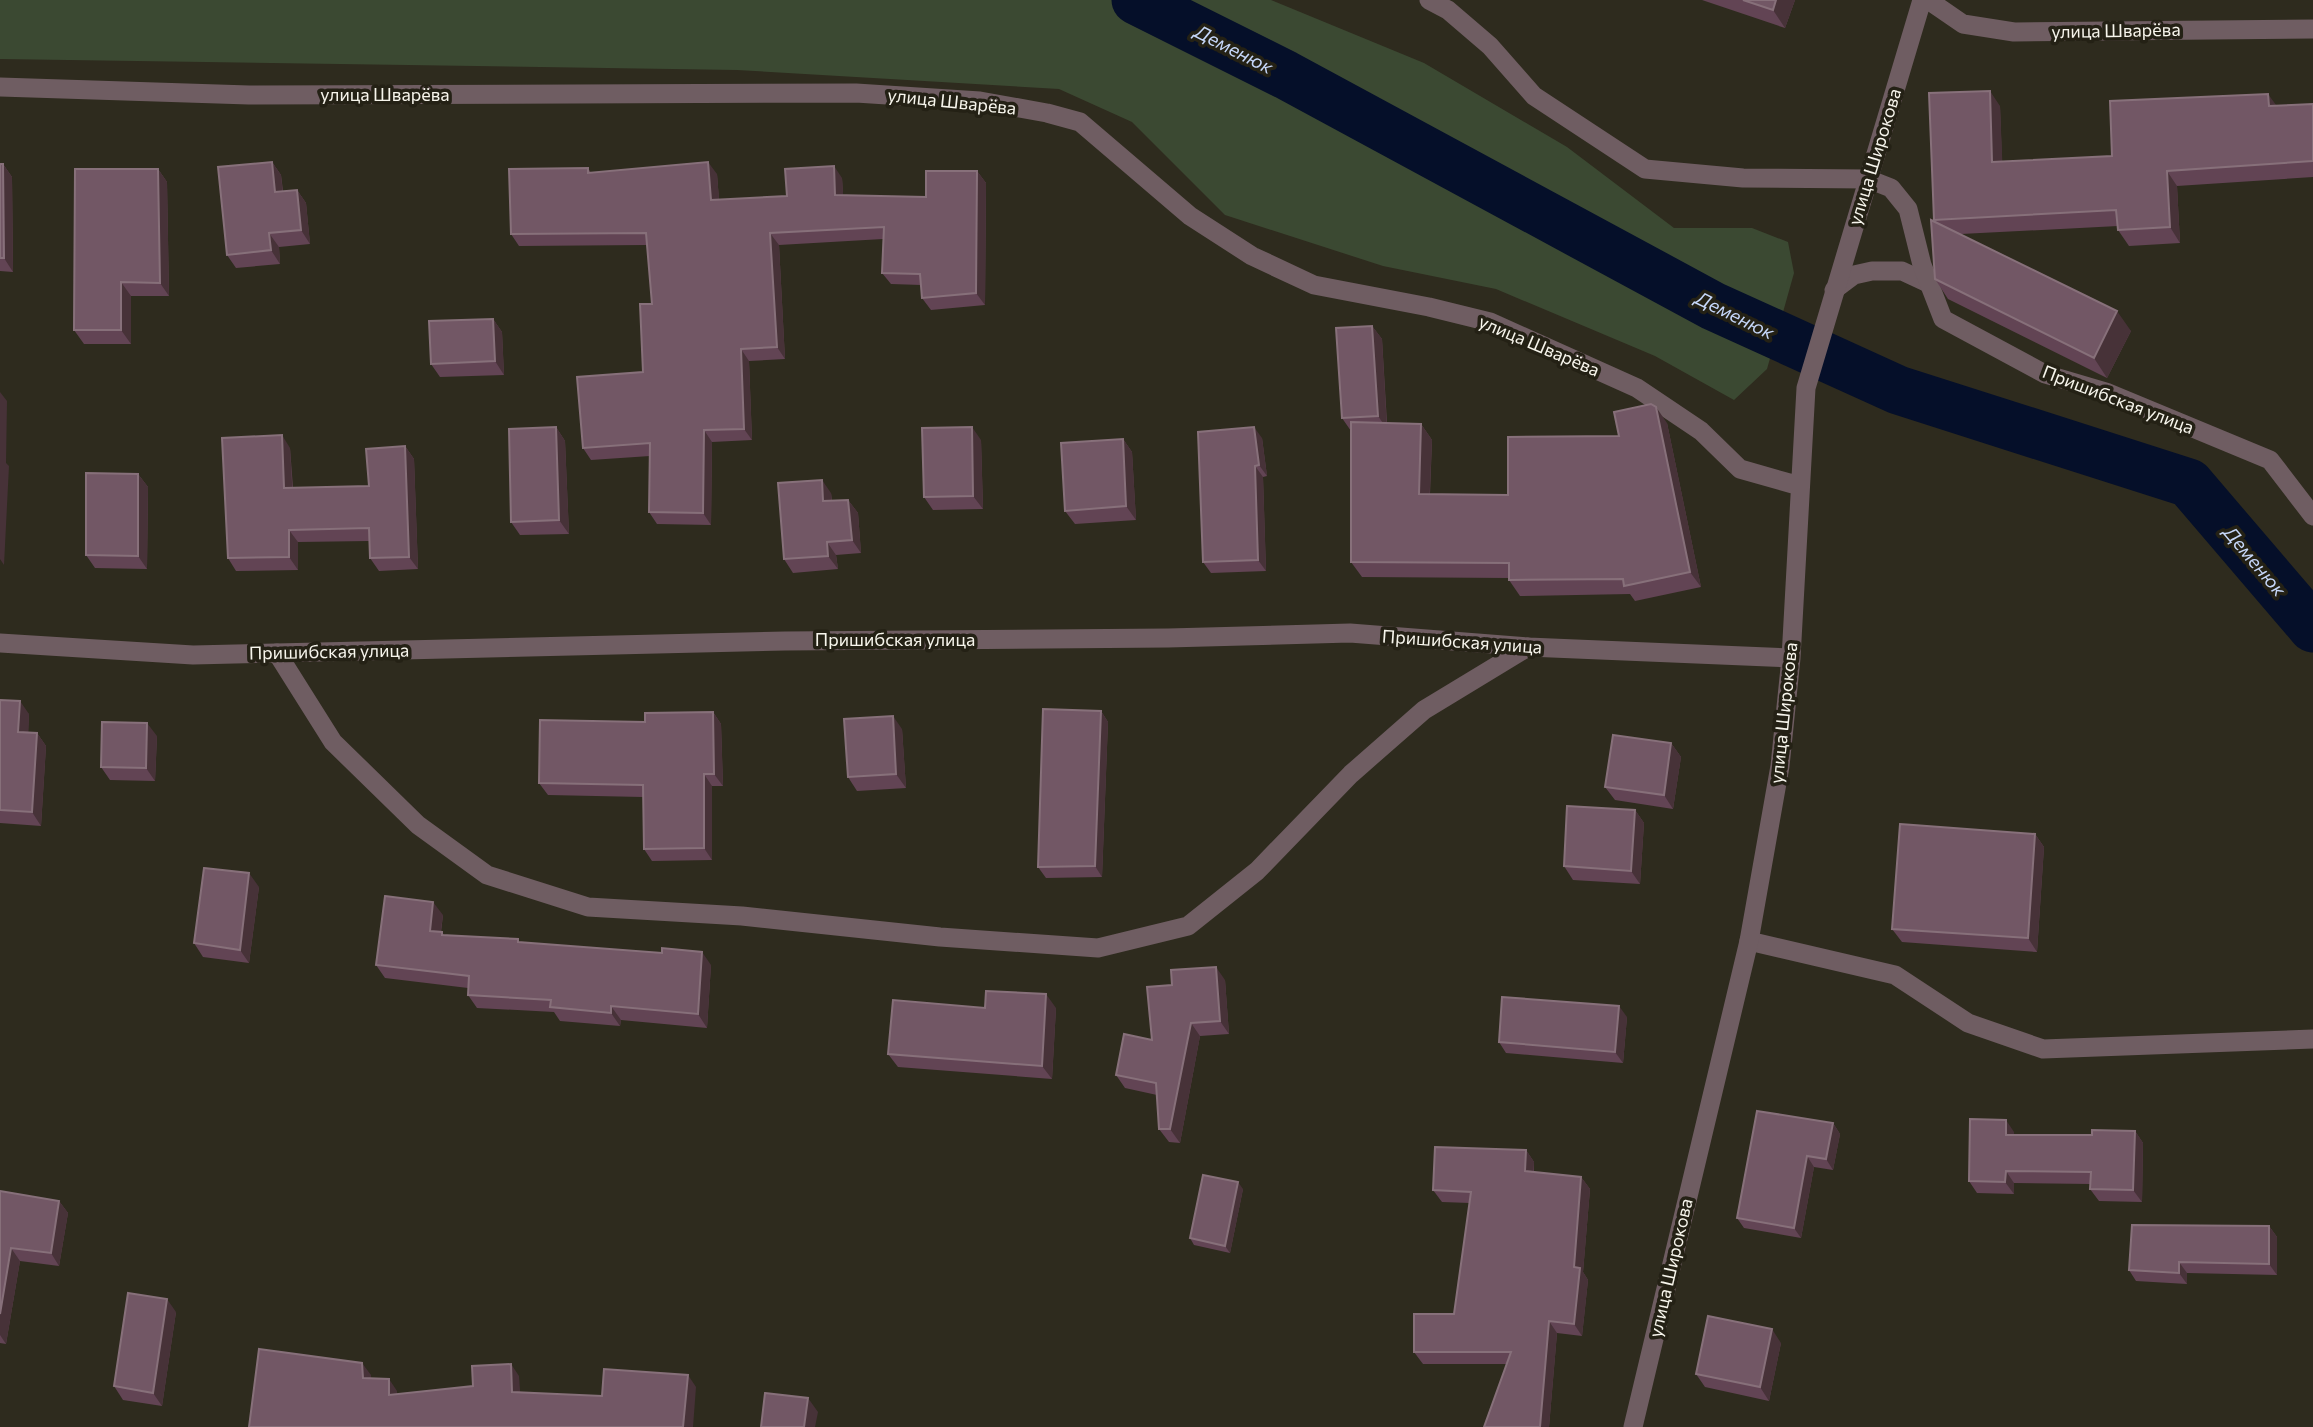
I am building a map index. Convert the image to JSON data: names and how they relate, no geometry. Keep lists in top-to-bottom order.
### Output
{
  "streets": {
    "street": ["улица Шварёва", "улица Широкова", "Пришибская улица"]
  },
  "crossings": [
    ["улица Шварёва", "улица Широкова"],
    ["улица Широкова", "Пришибская улица"]
  ],
  "water": ["Деменюк"]
}
